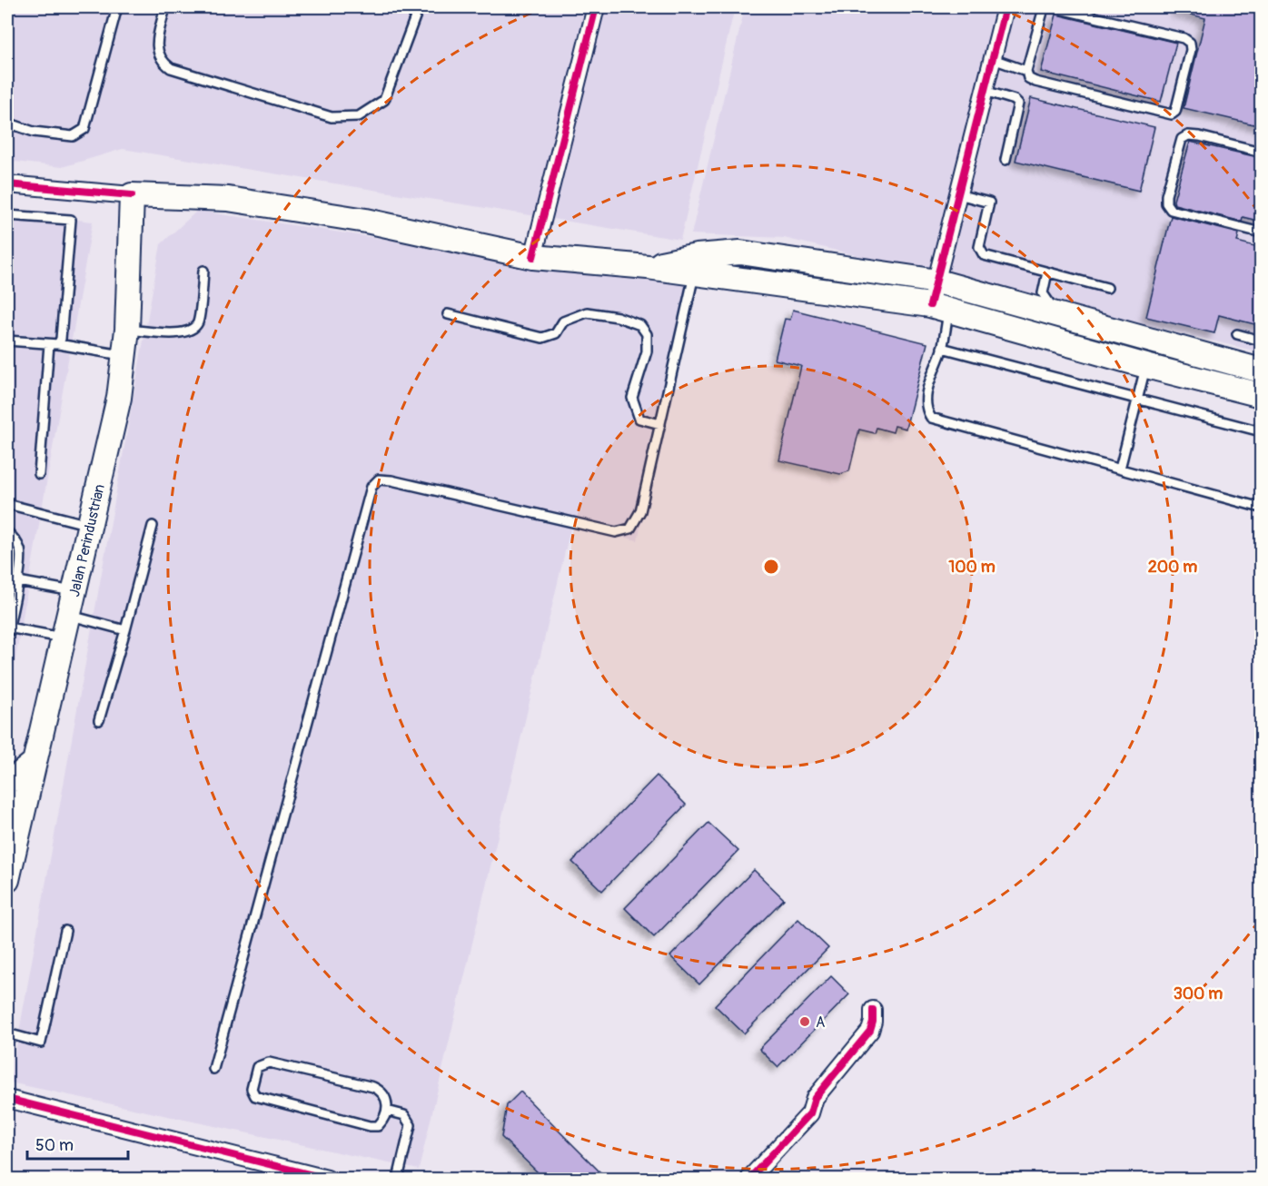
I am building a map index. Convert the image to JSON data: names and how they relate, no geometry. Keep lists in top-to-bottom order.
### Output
{
  "streets": {
    "main road": ["Jalan Perindustrian"]
  },
  "places": ["A"],
  "scale_bar": "50 m",
  "rings": ["100 m", "200 m", "300 m"]
}
